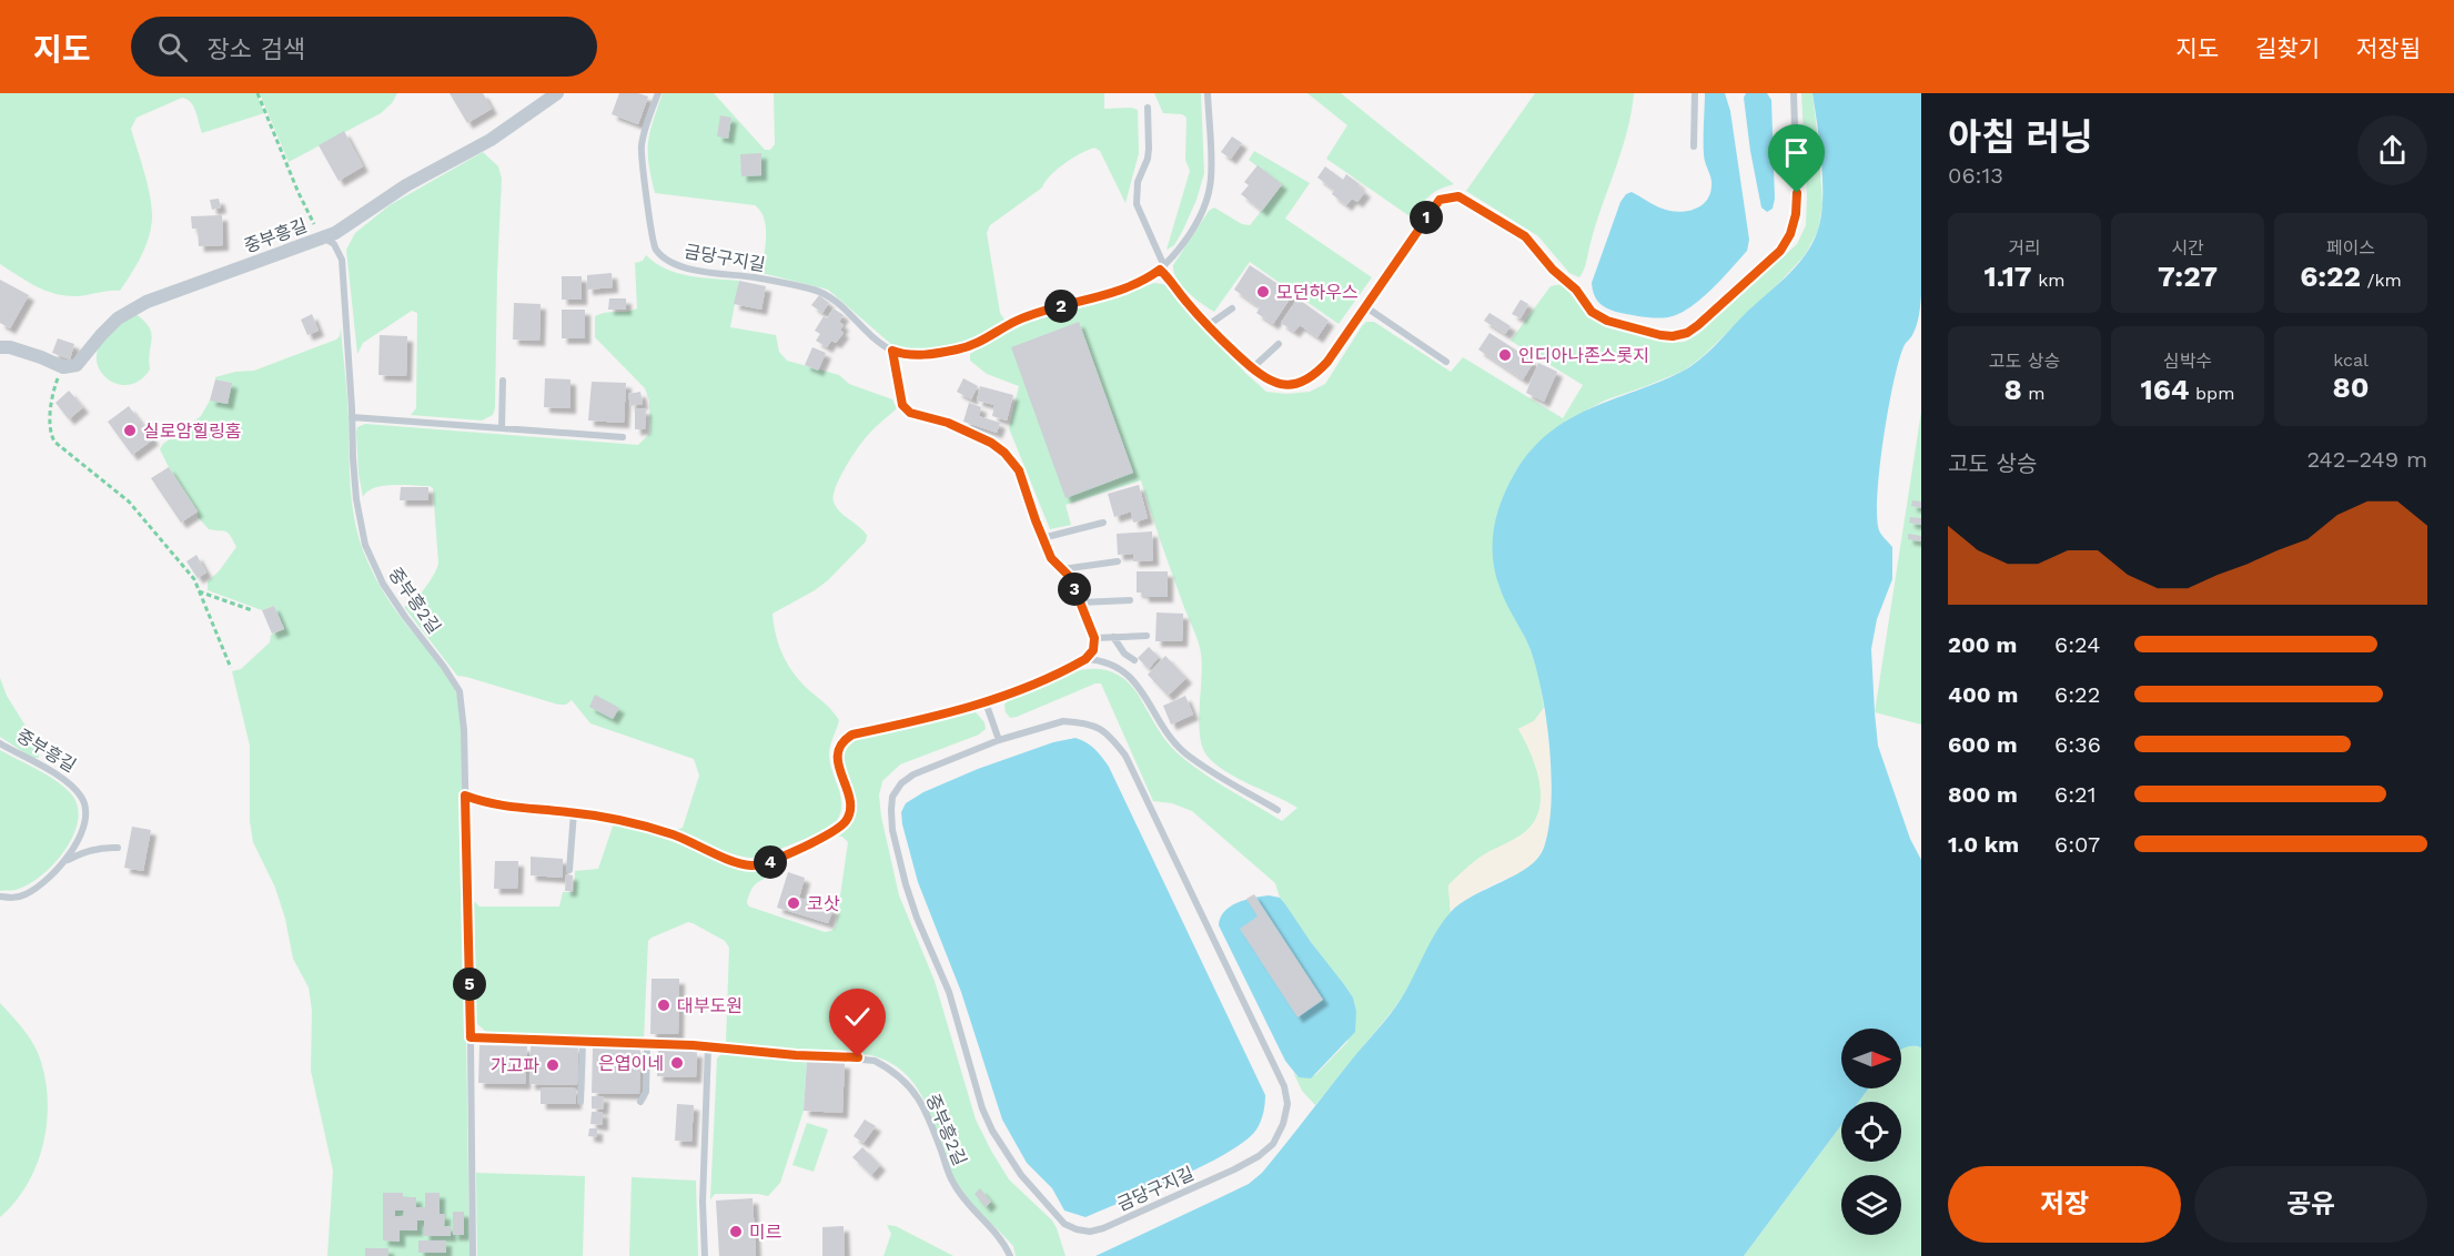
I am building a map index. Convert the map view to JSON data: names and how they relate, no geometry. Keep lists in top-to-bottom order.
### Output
{
  "streets": {
    "street": ["중부흥길"],
    "lane": ["금당구지길", "중부흥2길"]
  },
  "crossings": [
    ["중부흥길", "중부흥2길"]
  ],
  "places": [
    "모던하우스",
    "인디아나존스롯지",
    "실로암힐링홈",
    "코삿",
    "대부도원",
    "은엽이네",
    "가고파",
    "미르"
  ],
  "north": "right",
  "page": {
    "header": "지도",
    "search": "장소 검색",
    "nav": ["지도", "길찾기", "저장됨"],
    "heading": ["아침 러닝", "06:13"],
    "pins": [
      "1",
      "2",
      "3",
      "4",
      "5"
    ],
    "stats": [
      ["거리", "1.17 km"],
      ["시간", "7:27"],
      ["페이스", "6:22 /km"],
      ["고도 상승", "8 m"],
      ["심박수", "164 bpm"],
      ["kcal", "80"]
    ],
    "chart": ["고도 상승", "242–249 m"],
    "list": [
      {
        "name": "200 m",
        "note": "6:24"
      },
      {
        "name": "400 m",
        "note": "6:22"
      },
      {
        "name": "600 m",
        "note": "6:36"
      },
      {
        "name": "800 m",
        "note": "6:21"
      },
      {
        "name": "1.0 km",
        "note": "6:07"
      }
    ],
    "buttons": ["저장", "공유"]
  }
}
